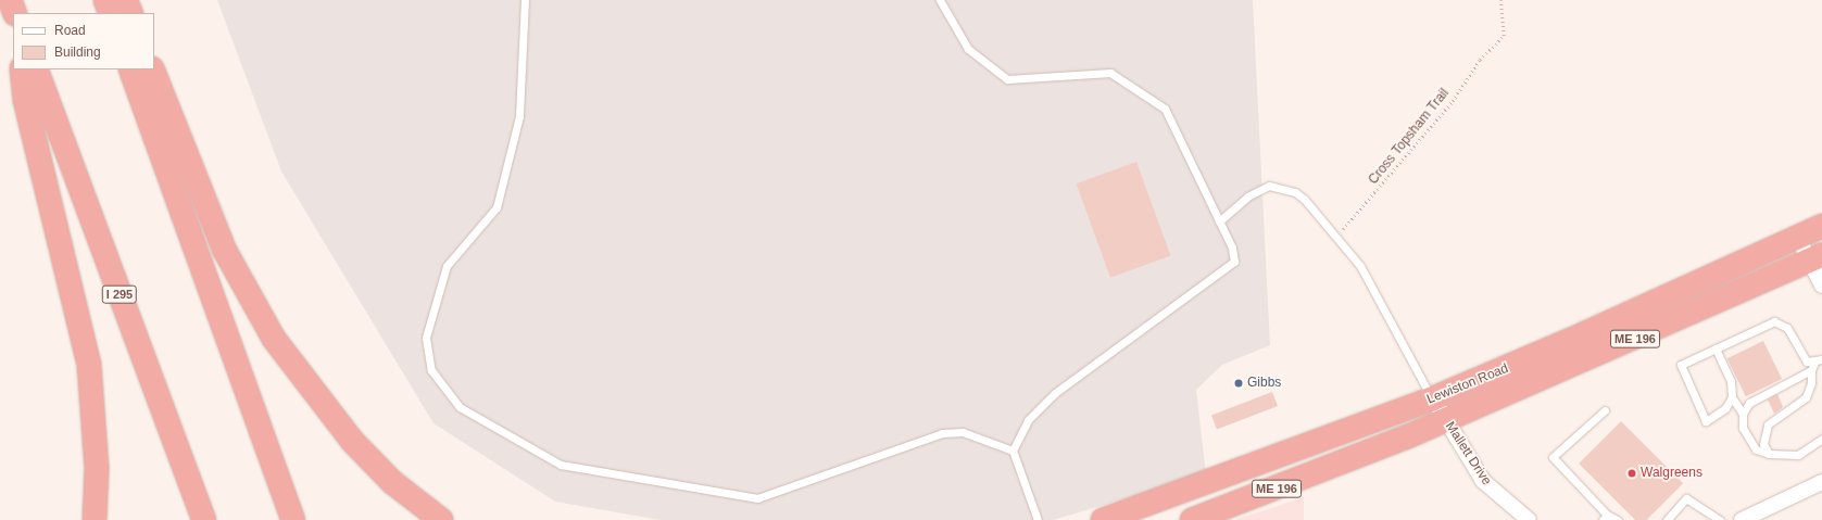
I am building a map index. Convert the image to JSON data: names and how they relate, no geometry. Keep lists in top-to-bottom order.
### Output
{
  "streets": {
    "highway": ["I 295", "ME 196", "Lewiston Road"],
    "street": ["Mallett Drive"],
    "path": ["Cross Topsham Trail"]
  },
  "crossings": [
    ["Lewiston Road", "Mallett Drive"]
  ],
  "places": ["Gibbs", "Walgreens"],
  "legend": ["Road", "Building"]
}
